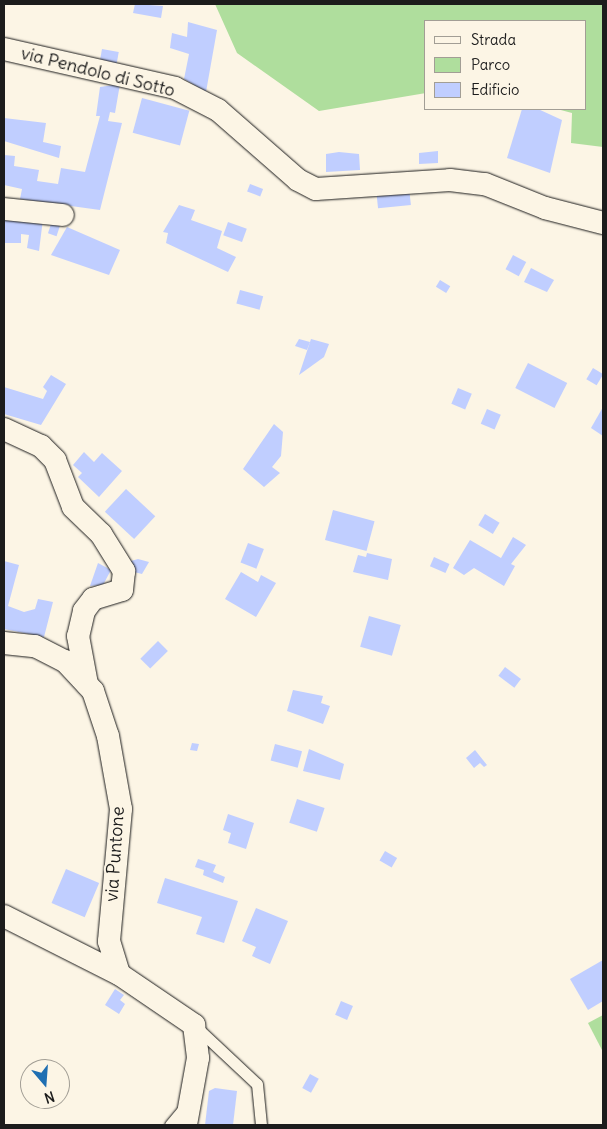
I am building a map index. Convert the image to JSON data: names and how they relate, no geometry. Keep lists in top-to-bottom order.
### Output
{
  "streets": {
    "street": ["via Pendolo di Sotto", "via Puntone"]
  },
  "legend": ["Strada", "Parco", "Edificio"],
  "north": "bottom"
}
